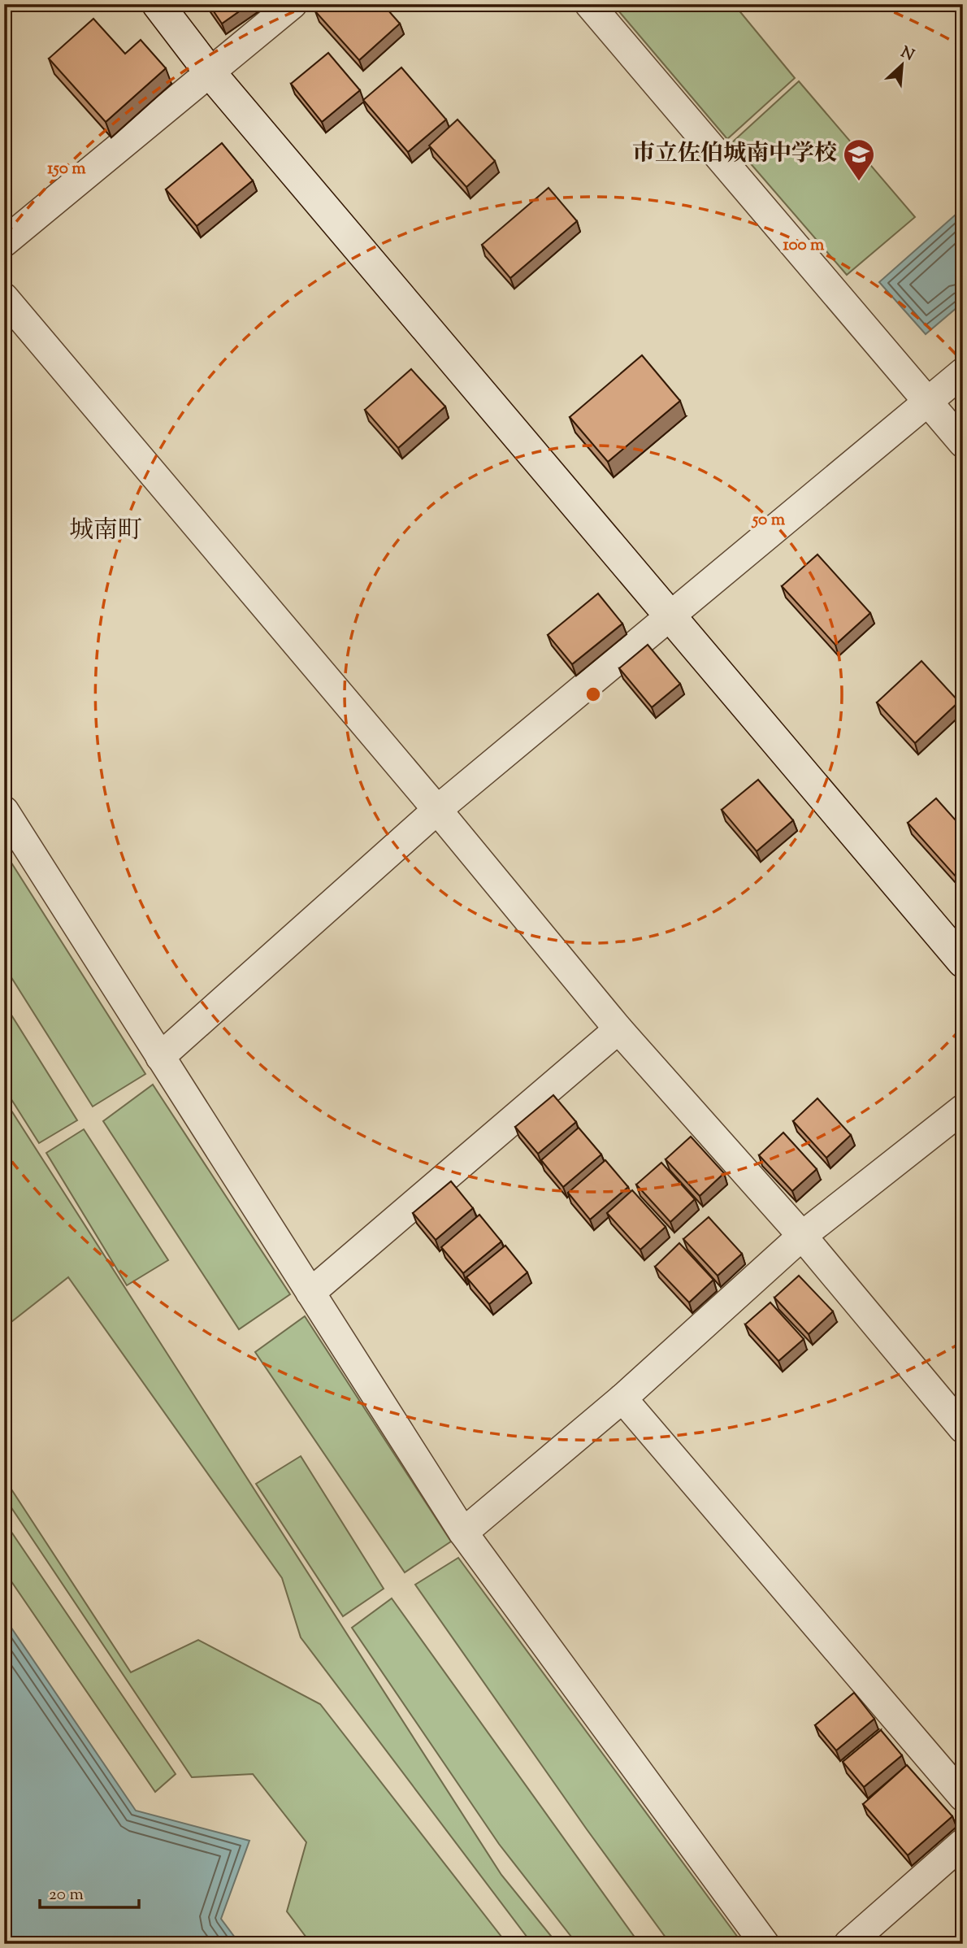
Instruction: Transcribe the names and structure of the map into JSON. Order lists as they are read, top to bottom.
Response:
{
  "districts": ["城南町"],
  "places": {
    "school or university": ["市立佐伯城南中学校"]
  },
  "scale_bar": "20 m",
  "north": "top right",
  "rings": ["150 m", "100 m", "50 m"]
}
